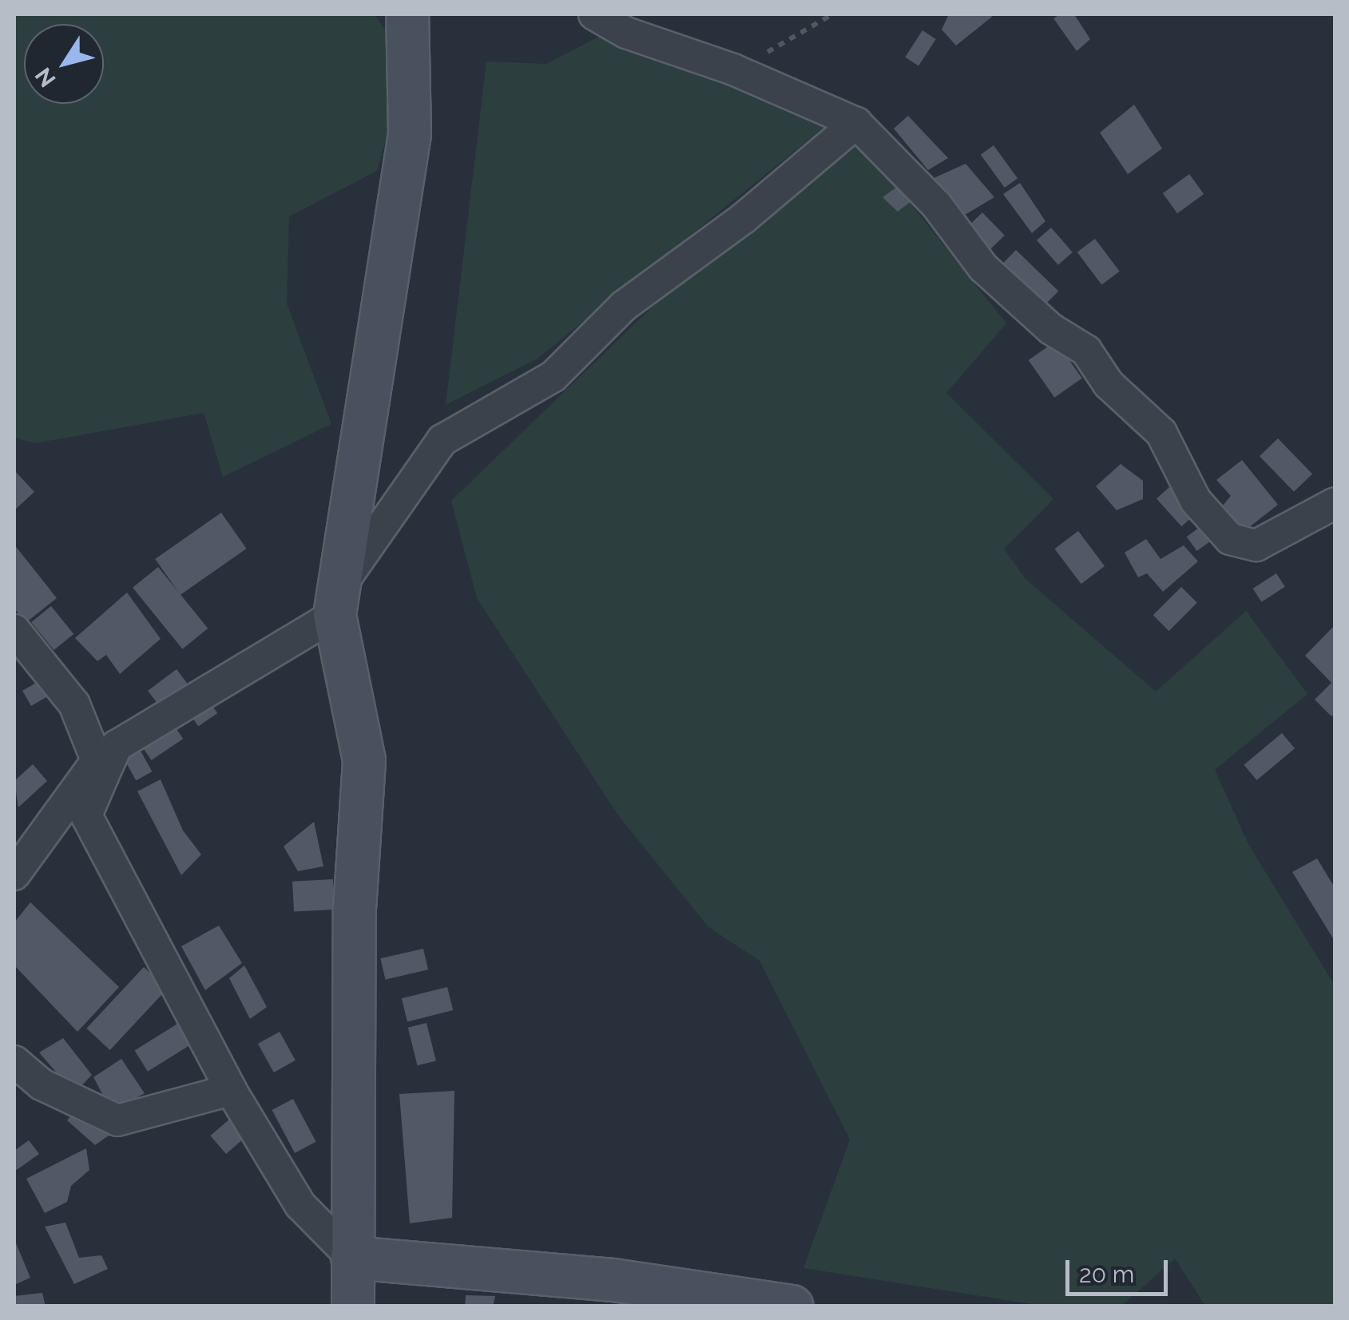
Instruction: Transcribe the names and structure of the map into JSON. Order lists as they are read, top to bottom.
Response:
{
  "scale_bar": "20 m",
  "north": "bottom left"
}
